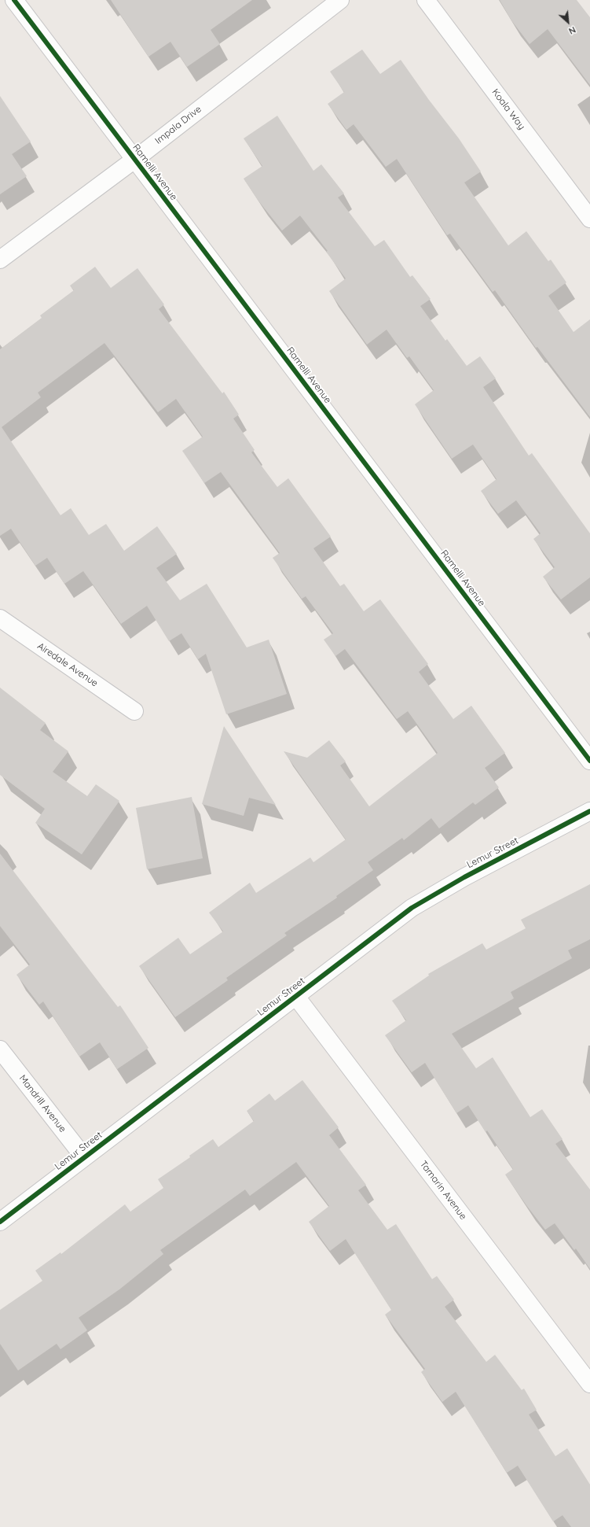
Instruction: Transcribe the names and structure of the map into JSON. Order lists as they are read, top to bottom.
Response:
{
  "streets": {
    "street": [
      "Koala Way",
      "Impala Drive",
      "Ramelli Avenue",
      "Airedale Avenue",
      "Lemur Street",
      "Mandrill Avenue",
      "Tamarin Avenue"
    ]
  },
  "crossings": [
    ["Impala Drive", "Ramelli Avenue"],
    ["Lemur Street", "Mandrill Avenue"],
    ["Lemur Street", "Tamarin Avenue"]
  ],
  "north": "bottom right"
}
